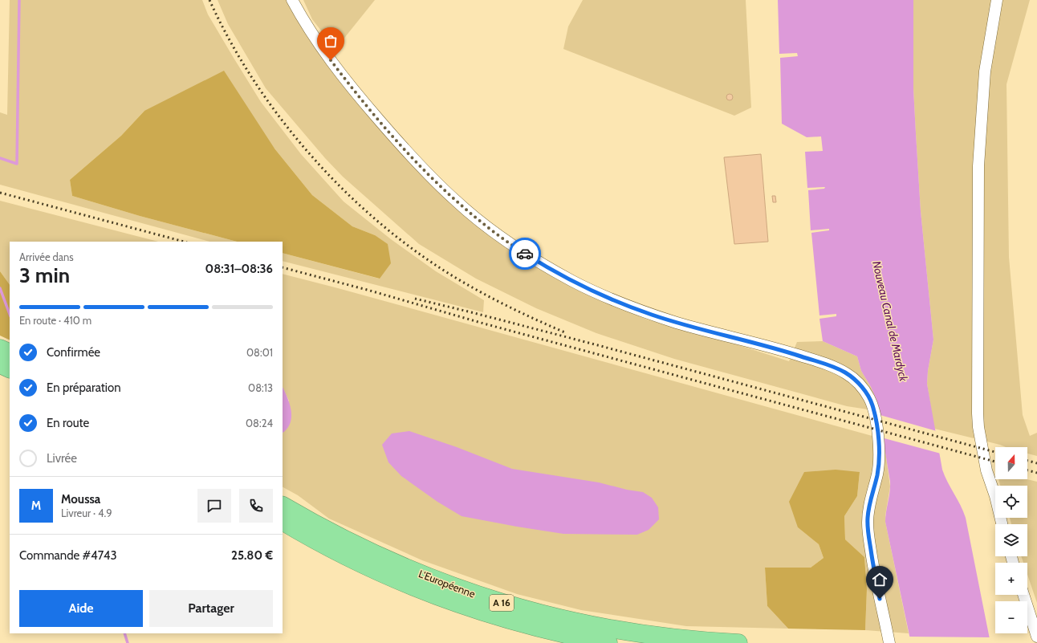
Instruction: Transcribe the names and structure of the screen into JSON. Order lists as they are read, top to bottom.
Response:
{
  "streets": {
    "highway": ["L'Européenne", "A 16"]
  },
  "water": ["Nouveau Canal de Mardyck"],
  "north": "top",
  "page": {
    "heading": ["3 min", "Arrivée dans", "08:31–08:36"],
    "panel": [
      "Moussa",
      "Livreur · 4.9",
      "Commande #4743",
      "25.80 €"
    ],
    "bar": "En route · 410 m",
    "list": [
      ["Confirmée", "08:01"],
      ["En préparation", "08:13"],
      ["En route", "08:24"],
      "Livrée"
    ],
    "map_buttons": ["+", "−"],
    "round": "M",
    "buttons": ["Aide", "Partager"]
  }
}
